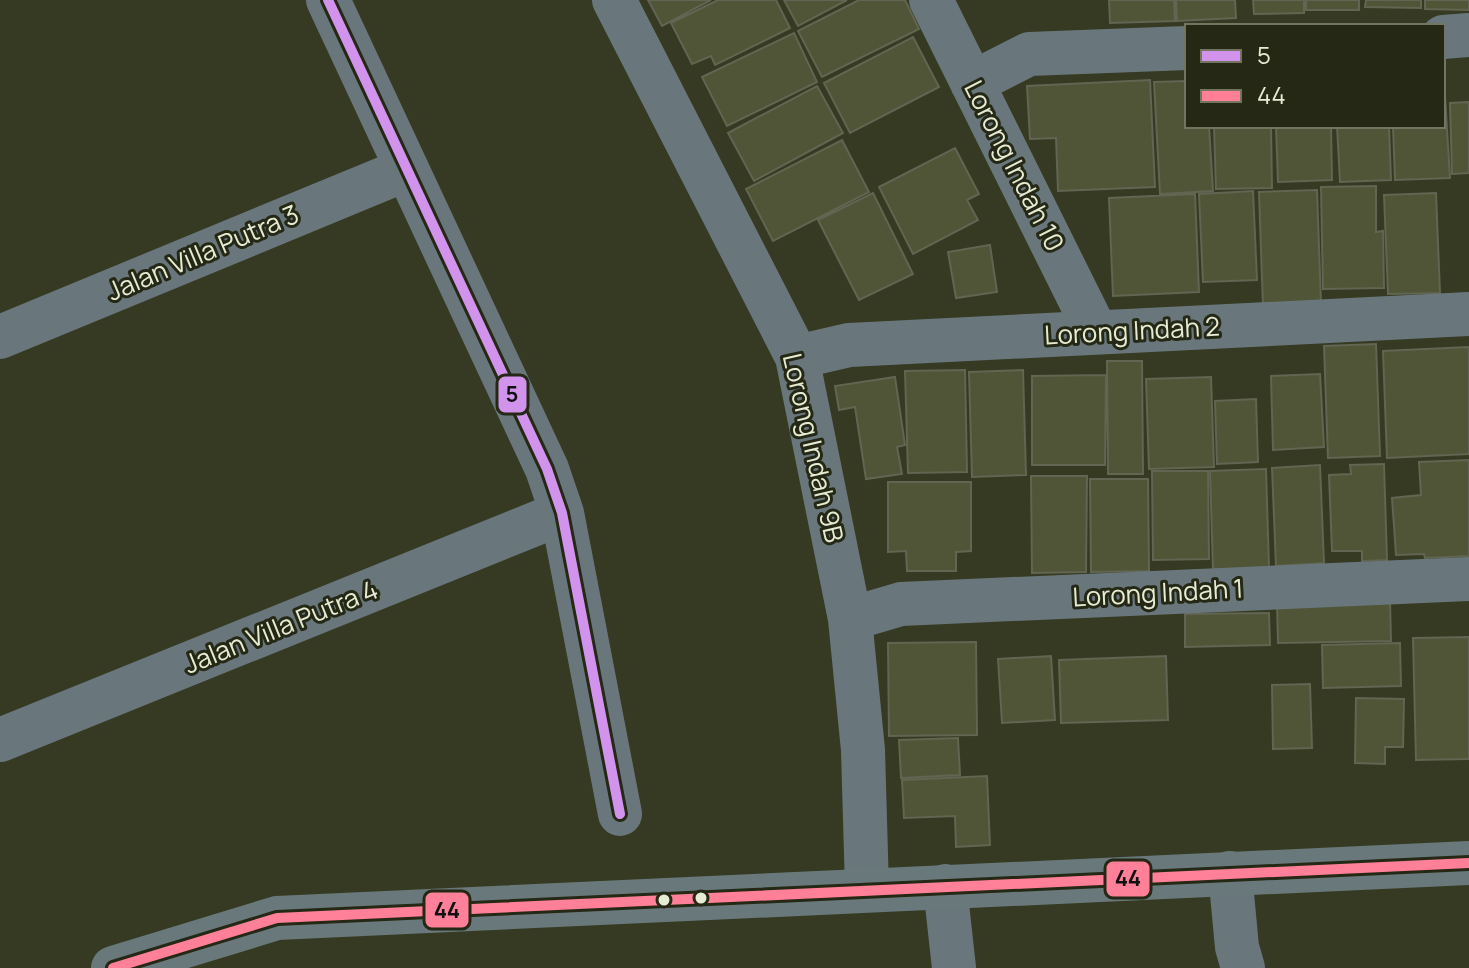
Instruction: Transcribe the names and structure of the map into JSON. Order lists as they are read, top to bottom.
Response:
{
  "streets": {
    "street": [
      "Lorong Indah 10",
      "Jalan Villa Putra 3",
      "Lorong Indah 2",
      "Lorong Indah 9B",
      "Lorong Indah 1",
      "Jalan Villa Putra 4"
    ]
  },
  "crossings": [
    ["Lorong Indah 10", "Lorong Indah 2"],
    ["Lorong Indah 2", "Lorong Indah 9B"],
    ["Lorong Indah 9B", "Lorong Indah 1"]
  ],
  "lines": ["transit line 5", "transit line 44"],
  "legend": ["5", "44"]
}
